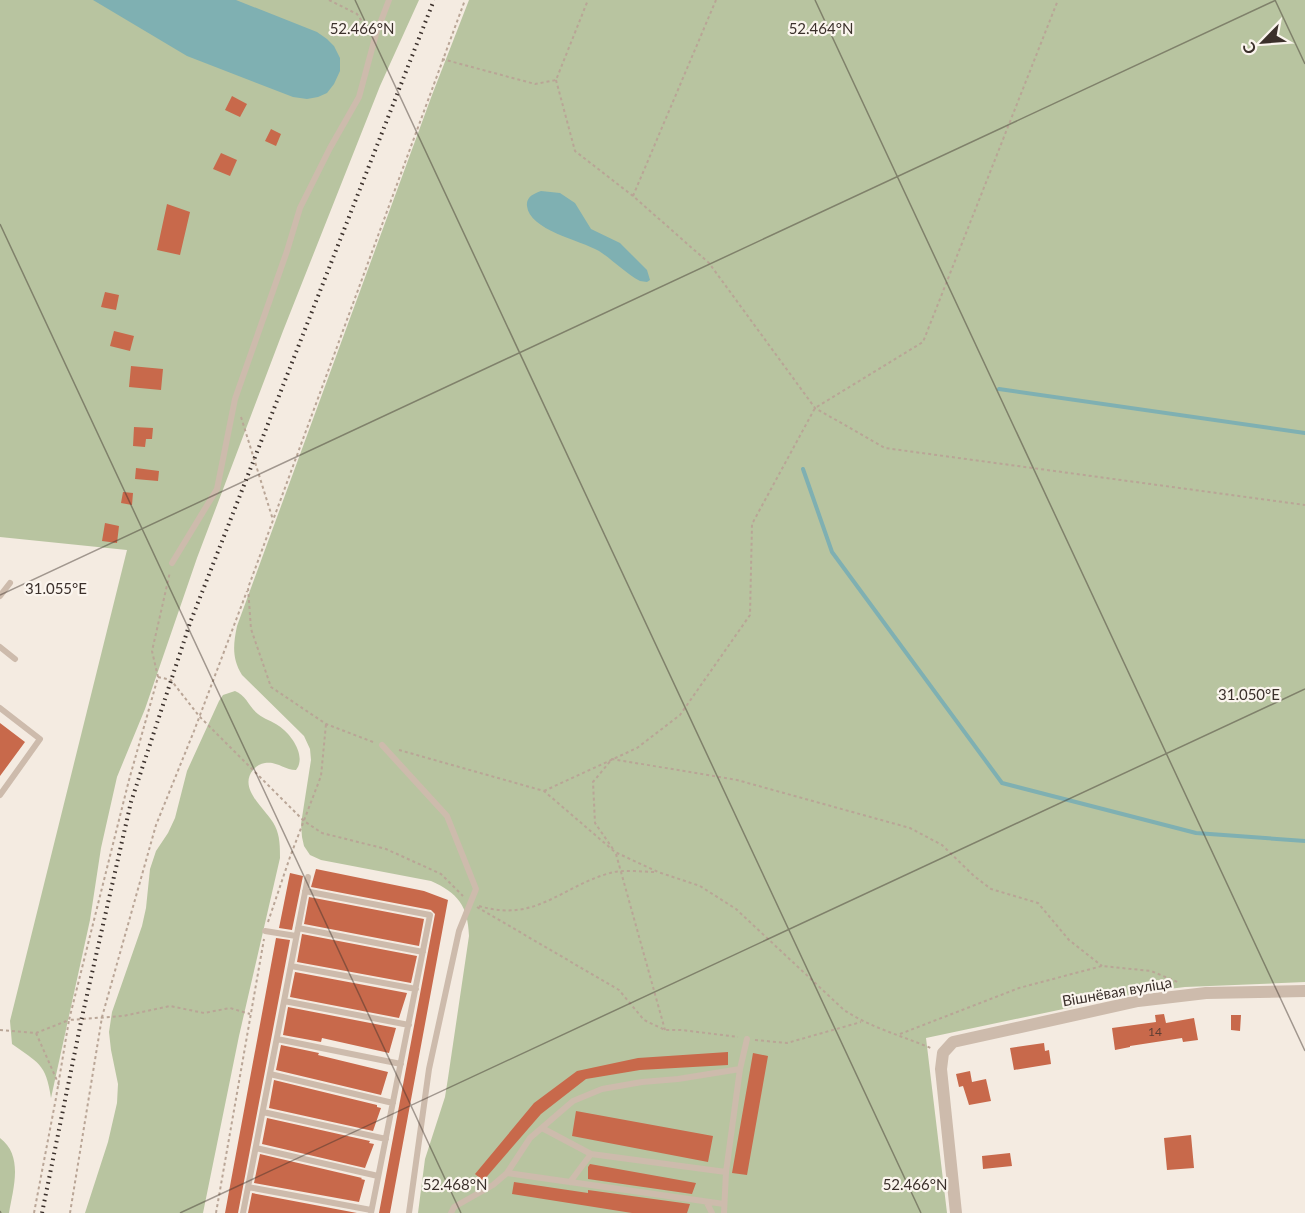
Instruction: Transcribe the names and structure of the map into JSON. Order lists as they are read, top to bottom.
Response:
{
  "streets": {
    "street": ["Вішнёвая вуліца"]
  },
  "house_numbers": ["14"],
  "north": "bottom left",
  "coordinates": [
    "52.466°N",
    "52.464°N",
    "31.055°E",
    "31.050°E",
    "52.468°N"
  ]
}
